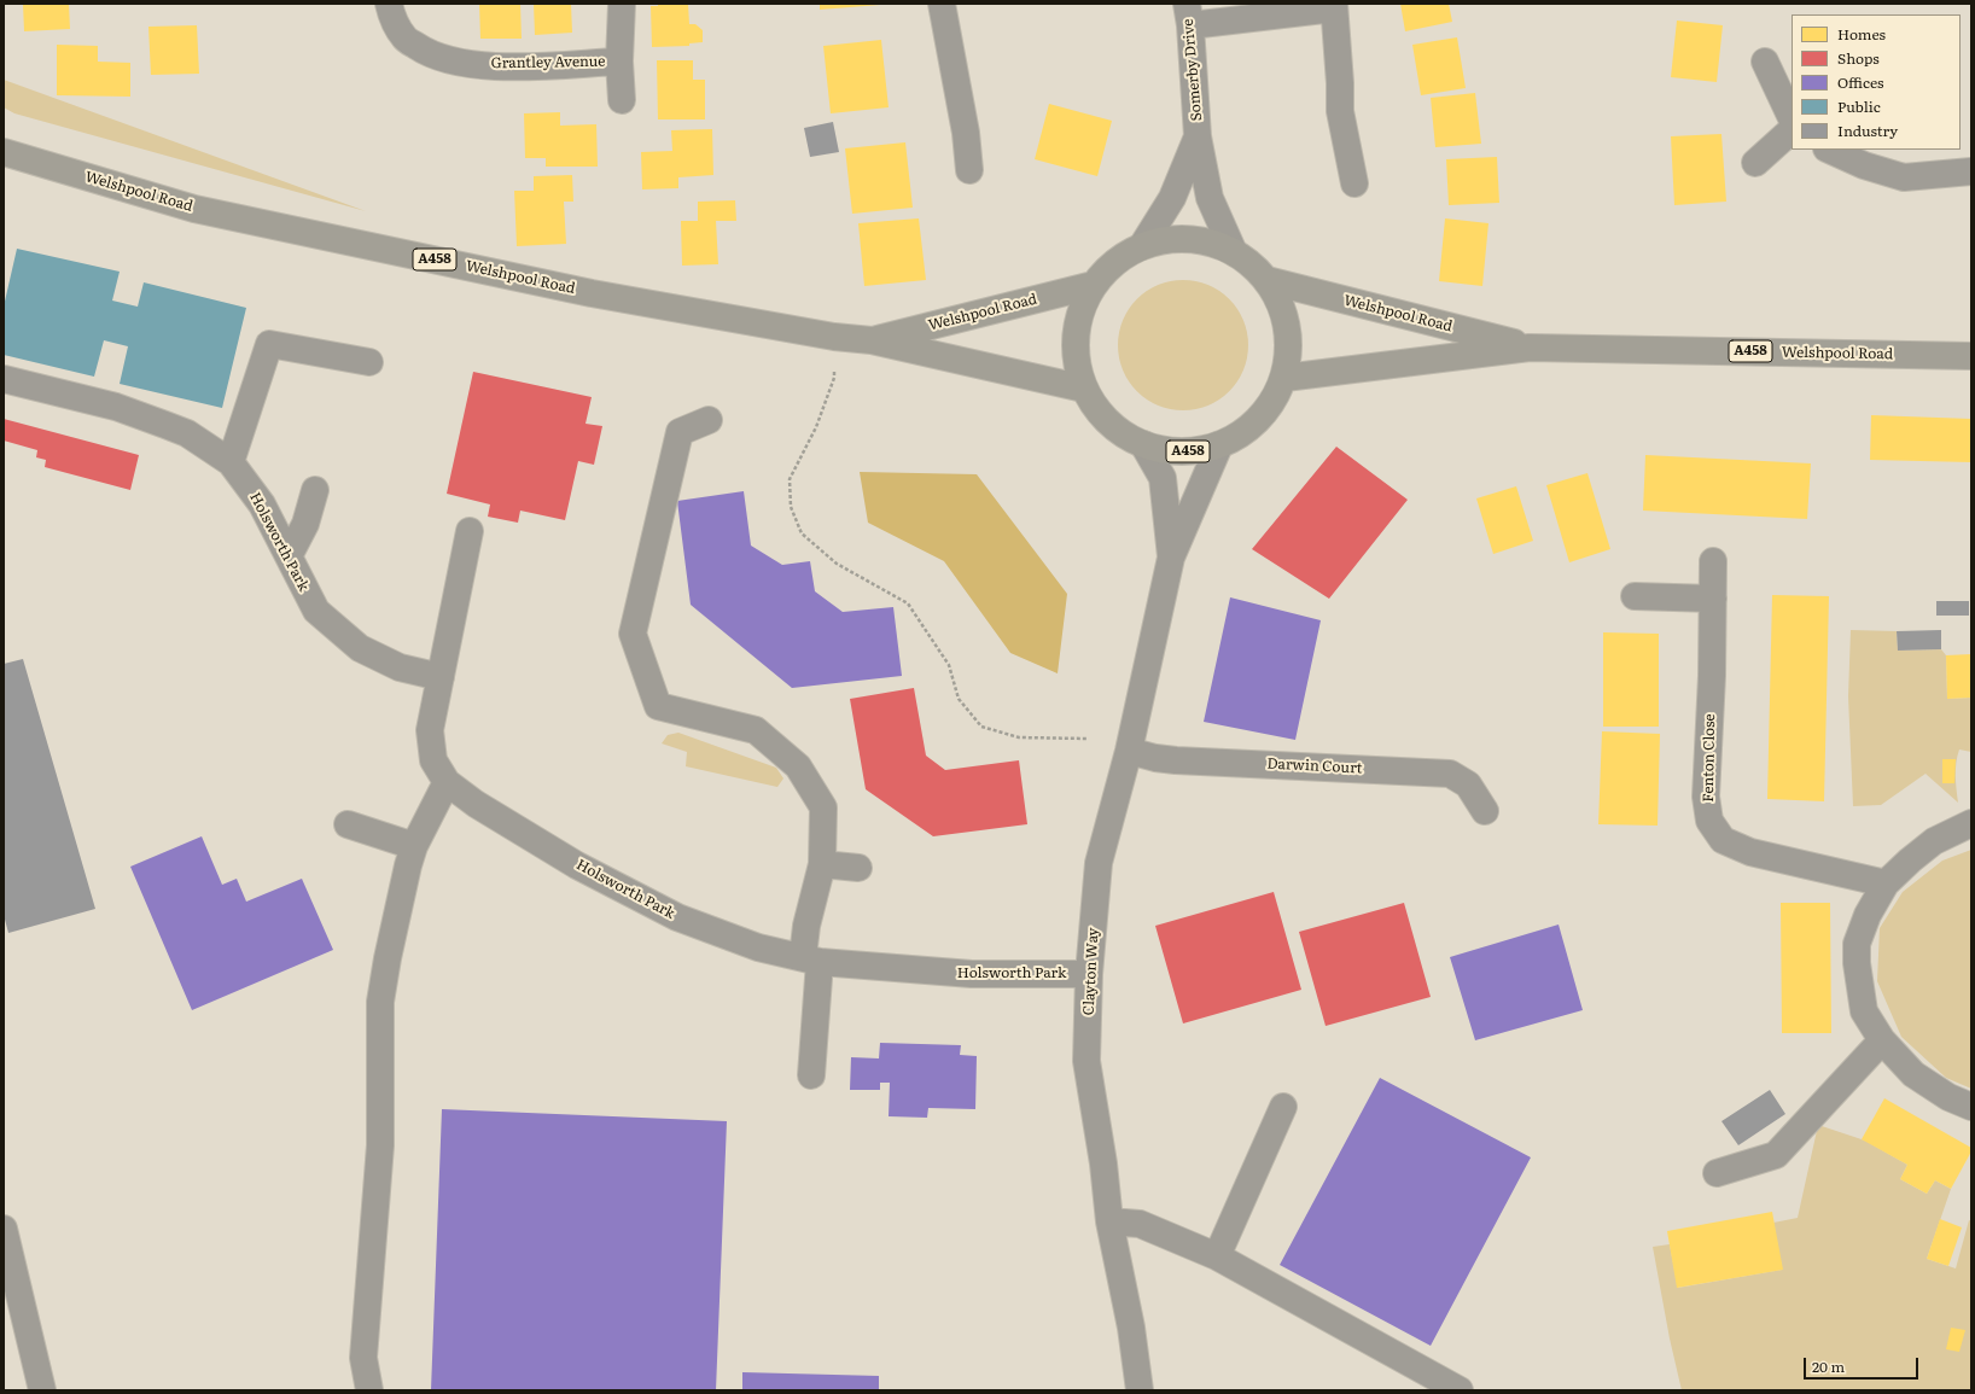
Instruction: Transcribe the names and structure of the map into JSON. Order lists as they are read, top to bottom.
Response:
{
  "streets": {
    "main road": ["Welshpool Road", "A458"],
    "street": [
      "Grantley Avenue",
      "Somerby Drive",
      "Holsworth Park",
      "Fenton Close",
      "Darwin Court",
      "Clayton Way"
    ]
  },
  "crossings": [
    ["Somerby Drive", "A458"],
    ["Welshpool Road", "A458"],
    ["A458", "Clayton Way"],
    ["Holsworth Park", "Clayton Way"],
    ["Darwin Court", "Clayton Way"]
  ],
  "legend": [
    "Homes",
    "Shops",
    "Offices",
    "Public",
    "Industry"
  ],
  "scale_bar": "20 m"
}
